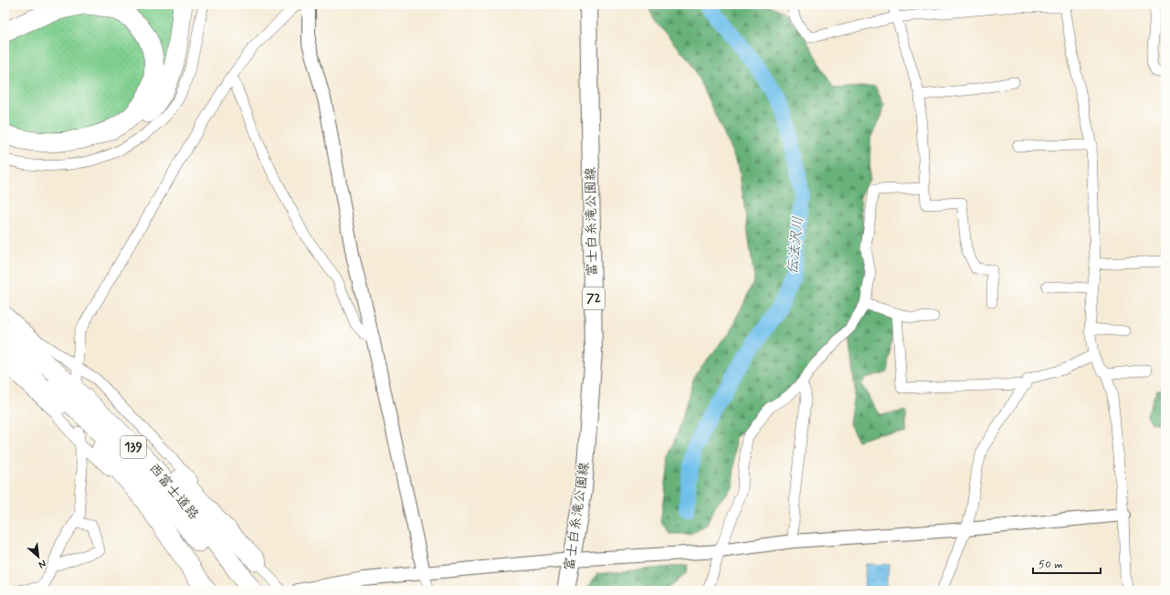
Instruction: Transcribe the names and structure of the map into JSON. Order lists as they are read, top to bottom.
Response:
{
  "streets": {
    "highway": ["139", "西富士道路"],
    "main road": ["富士白糸滝公園線", "72"]
  },
  "water": ["伝法沢川"],
  "scale_bar": "50 m",
  "north": "bottom right"
}
